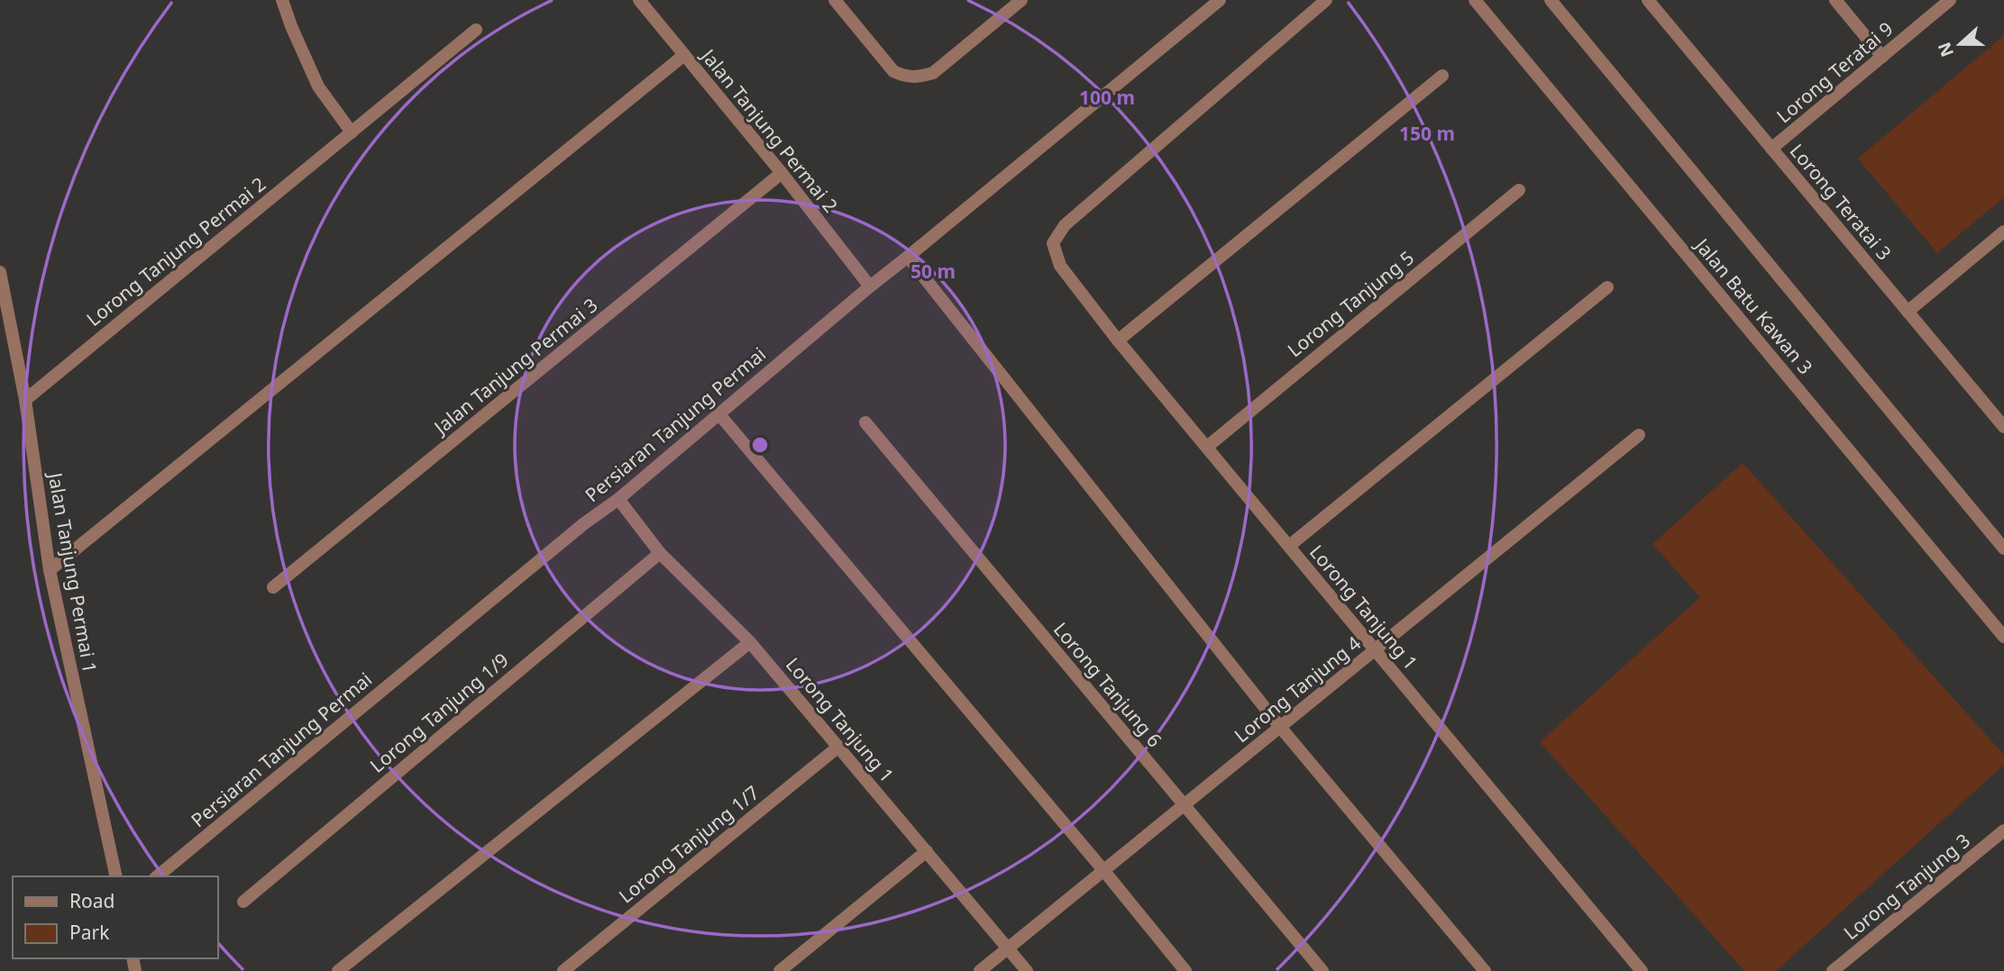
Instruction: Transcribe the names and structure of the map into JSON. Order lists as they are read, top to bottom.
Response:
{
  "streets": {
    "street": [
      "Lorong Teratai 9",
      "Jalan Tanjung Permai 2",
      "Lorong Teratai 3",
      "Lorong Tanjung Permai 2",
      "Lorong Tanjung 5",
      "Jalan Batu Kawan 3",
      "Jalan Tanjung Permai 3",
      "Persiaran Tanjung Permai",
      "Jalan Tanjung Permai 1",
      "Lorong Tanjung 1",
      "Lorong Tanjung 6",
      "Lorong Tanjung 4",
      "Lorong Tanjung 1/9",
      "Lorong Tanjung 1/7",
      "Lorong Tanjung 3"
    ]
  },
  "crossings": [
    ["Lorong Teratai 9", "Lorong Teratai 3"],
    ["Jalan Tanjung Permai 2", "Jalan Tanjung Permai 3"],
    ["Jalan Tanjung Permai 2", "Persiaran Tanjung Permai"],
    ["Lorong Tanjung Permai 2", "Jalan Tanjung Permai 1"],
    ["Lorong Tanjung 5", "Lorong Tanjung 1"],
    ["Persiaran Tanjung Permai", "Lorong Tanjung 1"],
    ["Lorong Tanjung 1", "Lorong Tanjung 4"],
    ["Lorong Tanjung 1", "Lorong Tanjung 1/9"],
    ["Lorong Tanjung 1", "Lorong Tanjung 1/7"],
    ["Lorong Tanjung 6", "Lorong Tanjung 4"]
  ],
  "legend": ["Road", "Park"],
  "north": "left",
  "rings": ["100 m", "150 m", "50 m"]
}
